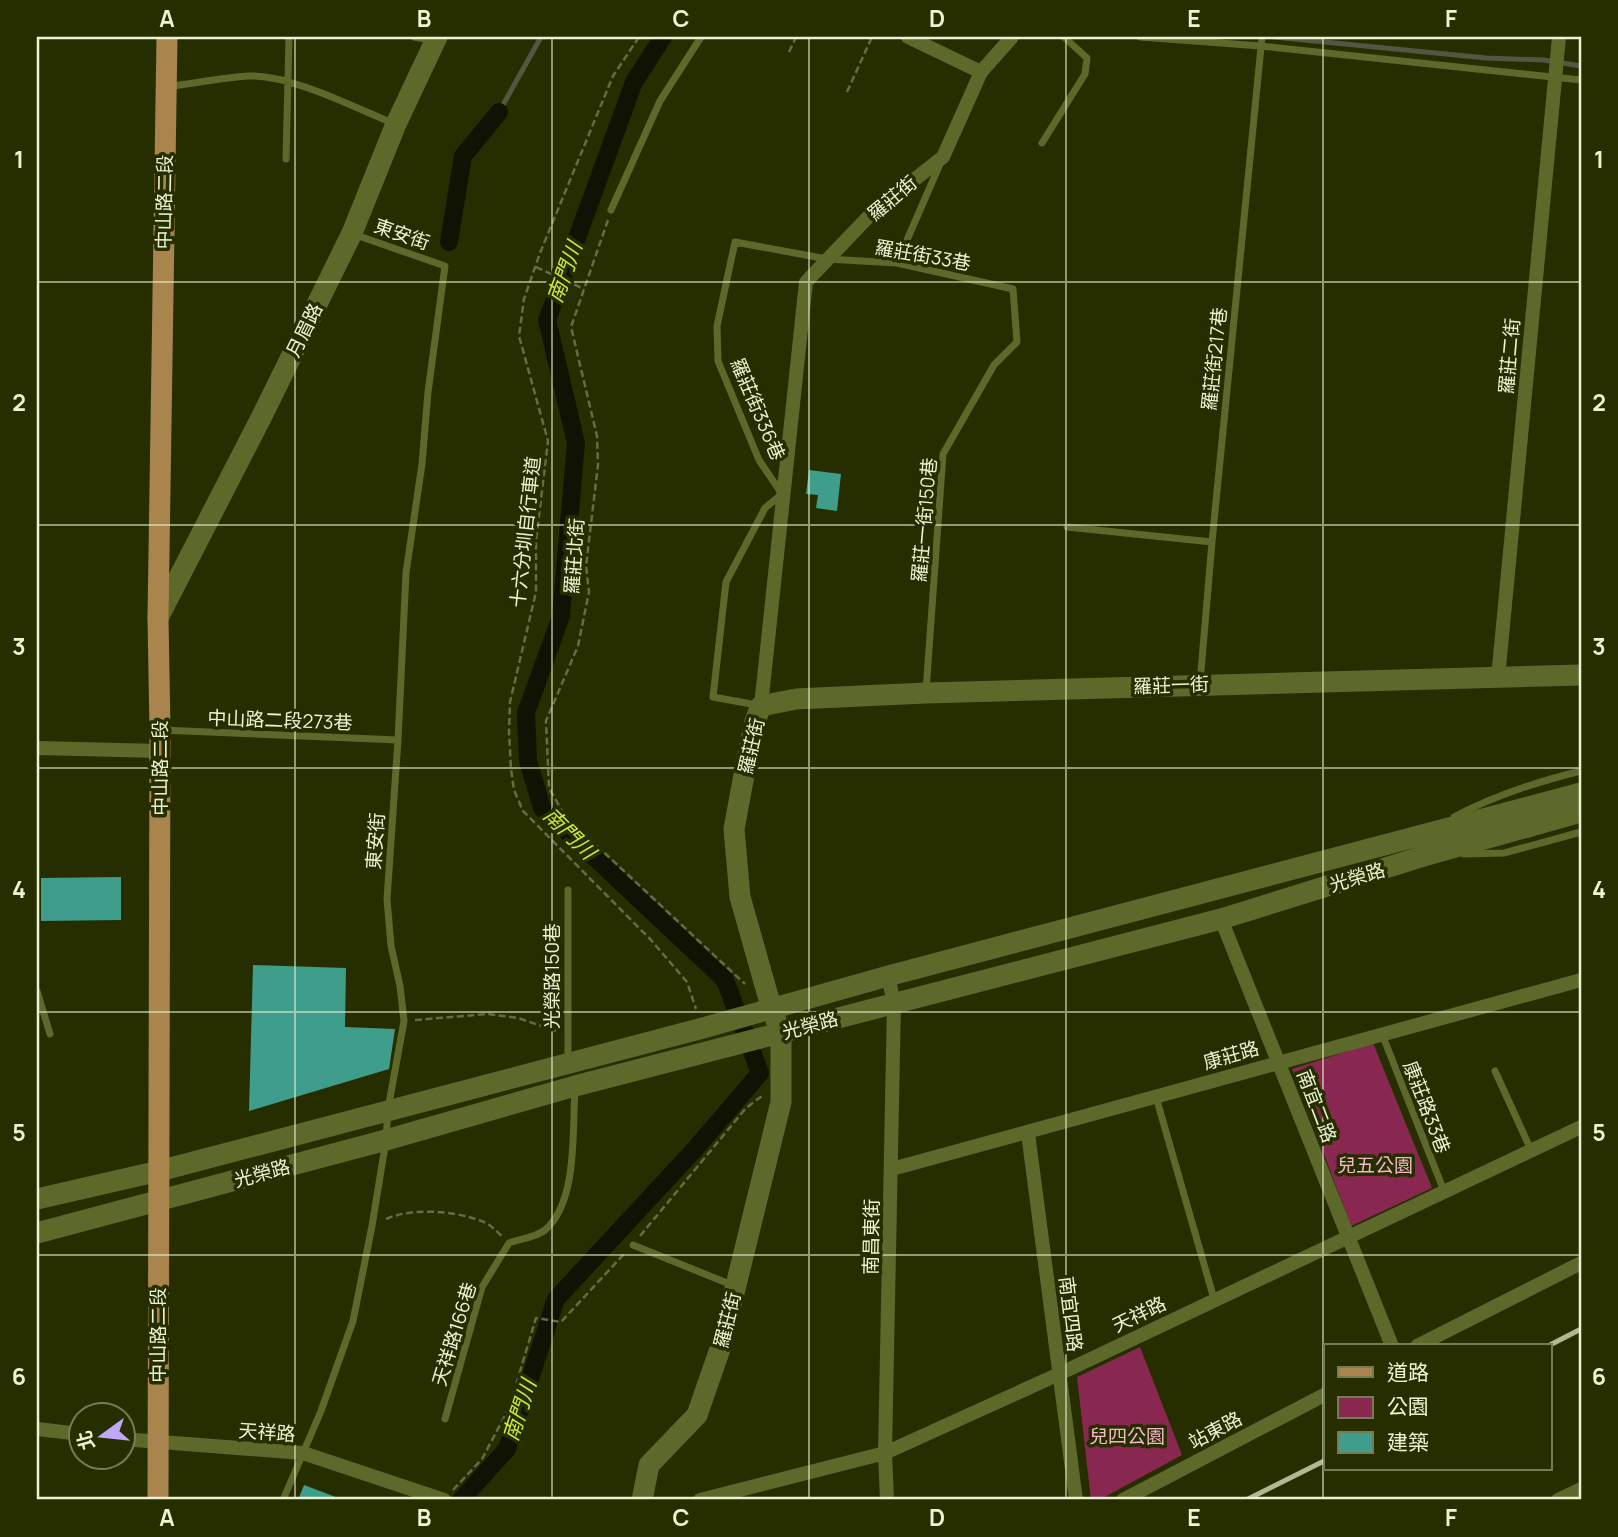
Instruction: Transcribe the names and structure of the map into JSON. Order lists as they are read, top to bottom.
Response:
{
  "streets": {
    "main road": ["中山路二段"],
    "street": [
      "羅莊街",
      "月眉路",
      "羅莊二街",
      "羅莊一街",
      "光榮路",
      "康莊路",
      "南宜二路",
      "南昌東街",
      "南宜四路",
      "天祥路",
      "站東路"
    ],
    "lane": [
      "東安街",
      "羅莊街33巷",
      "羅莊街217巷",
      "羅莊街336巷",
      "羅莊一街150巷",
      "中山路二段273巷",
      "光榮路150巷",
      "康莊路33巷",
      "天祥路166巷"
    ],
    "path": ["十六分圳自行車道", "羅莊北街"]
  },
  "crossings": [
    ["羅莊街", "羅莊街33巷"],
    ["羅莊街", "羅莊街336巷"],
    ["羅莊街", "羅莊北街"],
    ["羅莊街", "羅莊一街"],
    ["羅莊街", "光榮路"],
    ["中山路二段", "月眉路"],
    ["中山路二段", "中山路二段273巷"],
    ["中山路二段", "光榮路"],
    ["中山路二段", "天祥路"],
    ["東安街", "月眉路"],
    ["東安街", "中山路二段273巷"],
    ["東安街", "光榮路"],
    ["東安街", "天祥路"],
    ["羅莊街33巷", "羅莊街336巷"],
    ["羅莊街33巷", "羅莊一街150巷"],
    ["羅莊二街", "羅莊一街"],
    ["羅莊街217巷", "羅莊一街"],
    ["羅莊一街150巷", "羅莊一街"],
    ["十六分圳自行車道", "光榮路"],
    ["羅莊北街", "光榮路"],
    ["光榮路", "光榮路150巷"],
    ["光榮路", "南宜二路"],
    ["光榮路", "南昌東街"],
    ["康莊路", "南宜二路"],
    ["康莊路", "康莊路33巷"],
    ["康莊路", "南昌東街"],
    ["康莊路", "南宜四路"],
    ["南宜二路", "天祥路"],
    ["康莊路33巷", "天祥路"],
    ["南昌東街", "天祥路"],
    ["南宜四路", "天祥路"]
  ],
  "water": ["南門川"],
  "parks": ["兒五公園", "兒四公園"],
  "legend": ["道路", "公園", "建築"],
  "north": "left",
  "grid": {
    "columns": [
      "A",
      "B",
      "C",
      "D",
      "E",
      "F"
    ],
    "rows": [
      "1",
      "2",
      "3",
      "4",
      "5",
      "6"
    ]
  }
}
